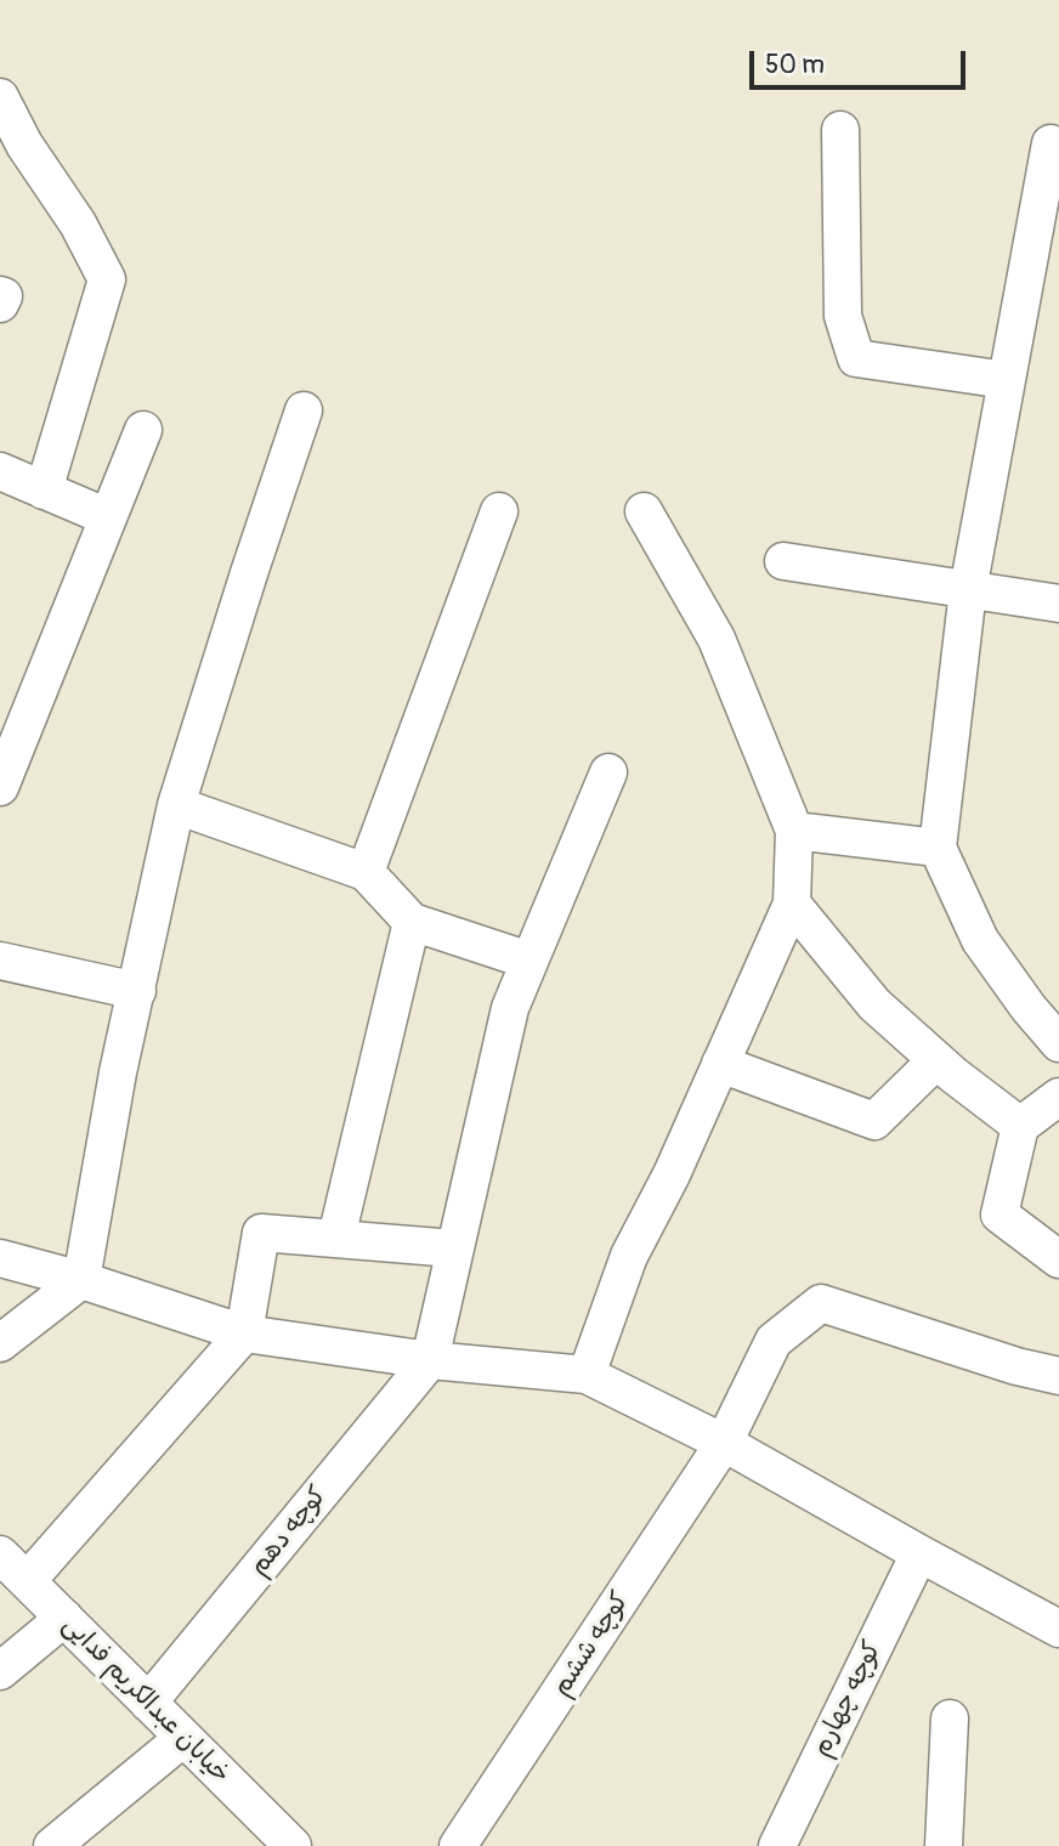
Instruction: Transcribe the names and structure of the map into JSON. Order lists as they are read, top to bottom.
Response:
{
  "streets": {
    "street": [
      "کوچه دهم",
      "کوچه ششم",
      "کوچه چهارم",
      "خیابان عبدالکریم فدایی"
    ]
  },
  "crossings": [
    ["کوچه دهم", "خیابان عبدالکریم فدایی"]
  ],
  "scale_bar": "50 m"
}
